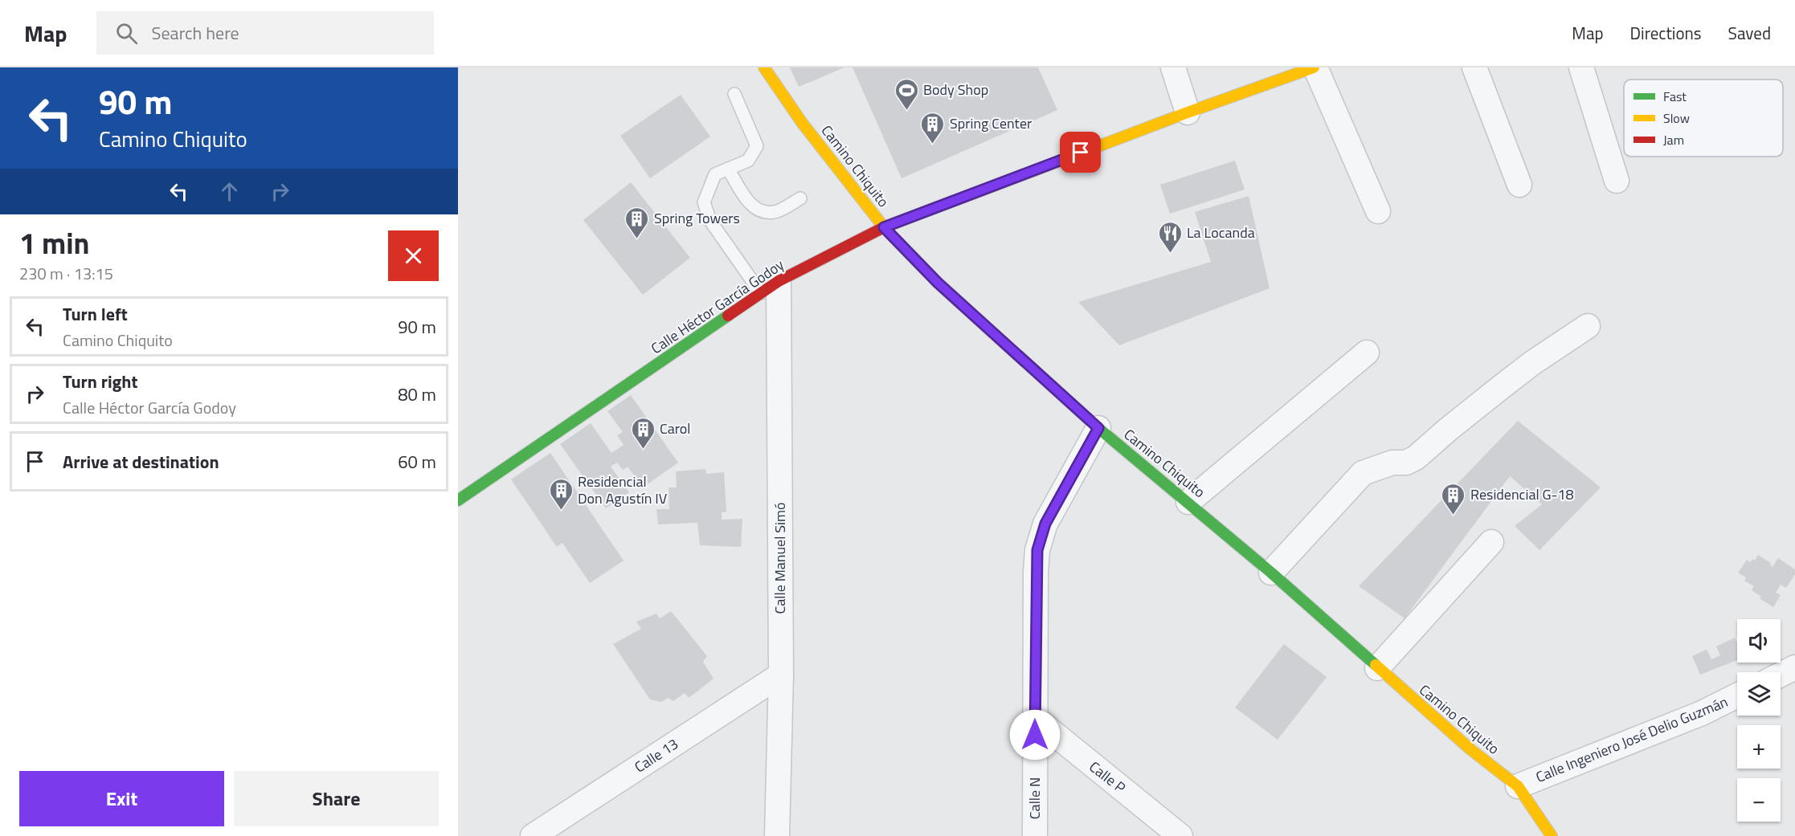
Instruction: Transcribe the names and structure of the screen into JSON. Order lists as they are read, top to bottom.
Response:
{
  "streets": {
    "main road": ["Camino Chiquito", "Calle Héctor García Godoy"],
    "street": [
      "Calle Manuel Simó",
      "Calle Ingeniero José Delio Guzmán",
      "Calle 13",
      "Calle P",
      "Calle N"
    ]
  },
  "crossings": [
    ["Camino Chiquito", "Calle Héctor García Godoy"],
    ["Camino Chiquito", "Calle Ingeniero José Delio Guzmán"],
    ["Camino Chiquito", "Calle N"],
    ["Calle Héctor García Godoy", "Calle Manuel Simó"],
    ["Calle Manuel Simó", "Calle 13"],
    ["Calle P", "Calle N"]
  ],
  "places": {
    "sports": ["Body Shop"],
    "building": [
      "Spring Center",
      "Spring Towers",
      "Carol",
      "Residencial Don Agustín IV",
      "Residencial G-18"
    ],
    "restaurant": ["La Locanda"]
  },
  "legend": ["Fast", "Slow", "Jam"],
  "page": {
    "header": "Map",
    "search": "Search here",
    "nav": ["Map", "Directions", "Saved"],
    "turn": ["90 m", "Camino Chiquito"],
    "heading": ["1 min", "230 m · 13:15"],
    "list": [
      {
        "name": "Turn left",
        "note": "Camino Chiquito",
        "value": "90 m"
      },
      {
        "name": "Turn right",
        "note": "Calle Héctor García Godoy",
        "value": "80 m"
      },
      {
        "name": "Arrive at destination",
        "value": "60 m"
      }
    ],
    "map_buttons": ["+", "−"],
    "buttons": ["Exit", "Share"]
  }
}
